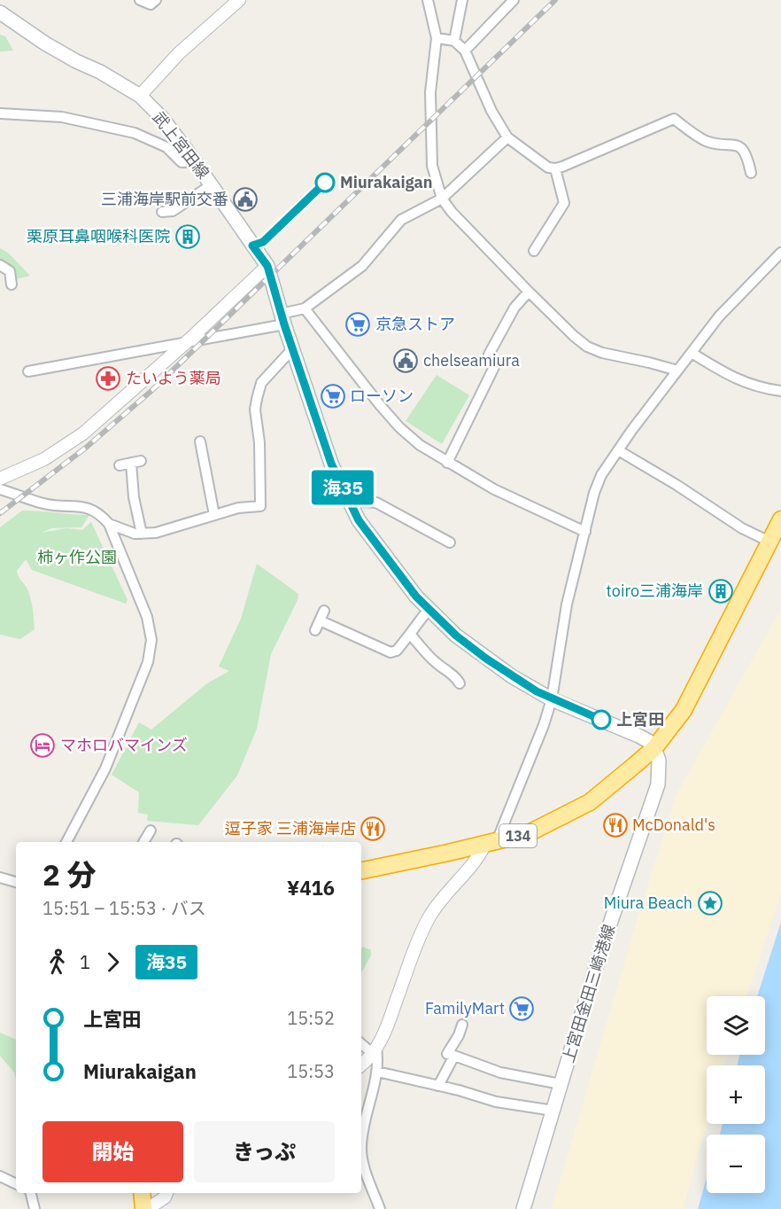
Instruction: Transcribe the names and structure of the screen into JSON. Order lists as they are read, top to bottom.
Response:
{
  "streets": {
    "highway": ["134"],
    "main road": ["武上宮田線", "上宮田金田三崎港線"]
  },
  "crossings": [
    ["武上宮田線", "134"],
    ["武上宮田線", "上宮田金田三崎港線"],
    ["134", "上宮田金田三崎港線"]
  ],
  "parks": ["柿ヶ作公園"],
  "places": {
    "other": ["Miurakaigan", "上宮田"],
    "public building": ["三浦海岸駅前交番", "chelseamiura"],
    "building": ["栗原耳鼻咽喉科医院", "toiro三浦海岸"],
    "supermarket": ["京急ストア", "ローソン", "FamilyMart"],
    "pharmacy": ["たいよう薬局"],
    "hotel": ["マホロバマインズ"],
    "restaurant": ["McDonald's", "逗子家 三浦海岸店"],
    "place": ["Miura Beach"]
  },
  "lines": ["bus line 海35"],
  "page": {
    "on_map": "海35",
    "heading": ["2 分", "15:51 – 15:53 · バス", "¥416"],
    "legs": ["1", "海35"],
    "list": [
      {
        "name": "上宮田",
        "value": "15:52"
      },
      {
        "name": "Miurakaigan",
        "value": "15:53"
      }
    ],
    "map_buttons": ["+", "−"],
    "buttons": ["開始", "きっぷ"]
  }
}
